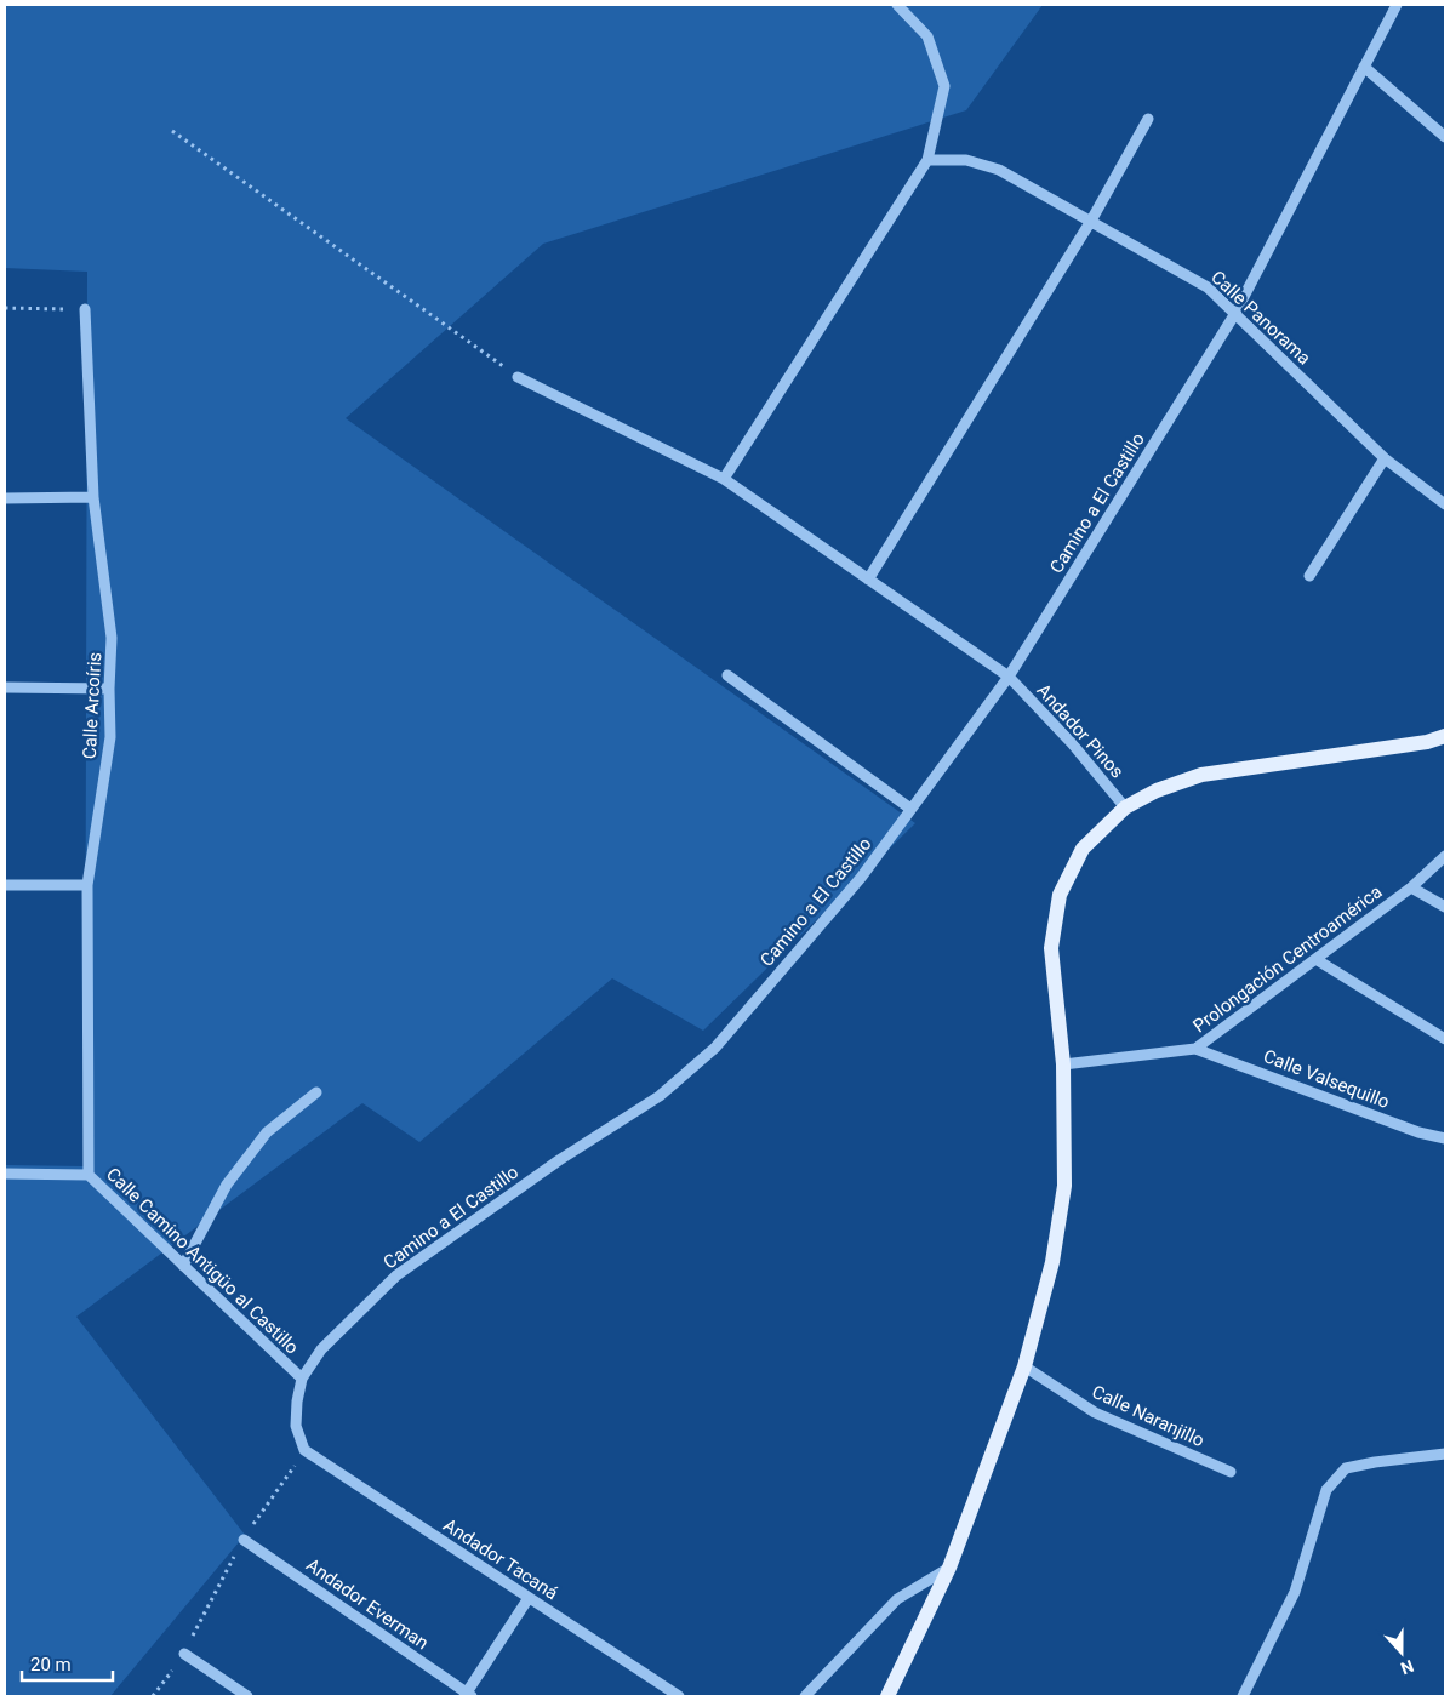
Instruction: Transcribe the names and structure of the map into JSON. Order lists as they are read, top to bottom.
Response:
{
  "streets": {
    "street": [
      "Calle Panorama",
      "Camino a El Castillo",
      "Calle Arcoíris",
      "Andador Pinos",
      "Prolongación Centroamérica",
      "Calle Valsequillo",
      "Calle Camino Antigüo al Castillo",
      "Calle Naranjillo",
      "Andador Tacaná",
      "Andador Everman"
    ]
  },
  "crossings": [
    ["Calle Panorama", "Camino a El Castillo"],
    ["Camino a El Castillo", "Andador Pinos"],
    ["Camino a El Castillo", "Calle Camino Antigüo al Castillo"],
    ["Camino a El Castillo", "Andador Tacaná"],
    ["Calle Arcoíris", "Calle Camino Antigüo al Castillo"],
    ["Prolongación Centroamérica", "Calle Valsequillo"]
  ],
  "scale_bar": "20 m",
  "north": "bottom"
}
